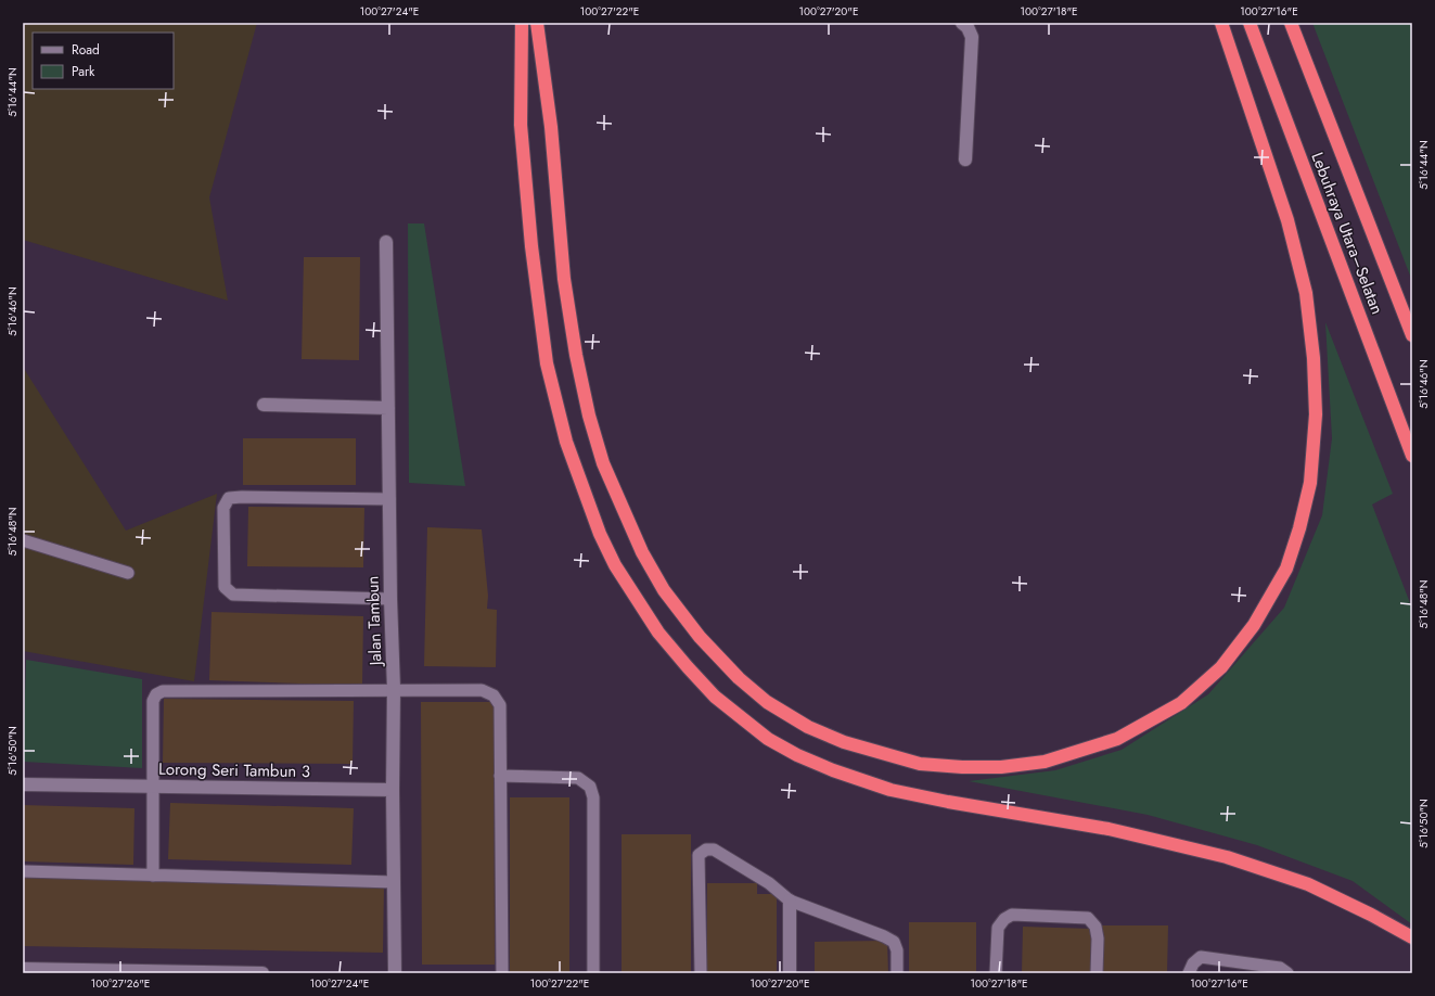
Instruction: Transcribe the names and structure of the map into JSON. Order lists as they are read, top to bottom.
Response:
{
  "streets": {
    "highway": ["Lebuhraya Utara–Selatan"],
    "street": ["Jalan Tambun", "Lorong Seri Tambun 3"]
  },
  "crossings": [
    ["Jalan Tambun", "Lorong Seri Tambun 3"]
  ],
  "legend": ["Road", "Park"],
  "coordinates": [
    "100°27'24\"E",
    "100°27'22\"E",
    "100°27'20\"E",
    "100°27'18\"E",
    "100°27'16\"E",
    "5°16'44\"N",
    "5°16'46\"N",
    "5°16'48\"N",
    "5°16'50\"N",
    "100°27'26\"E"
  ]
}
